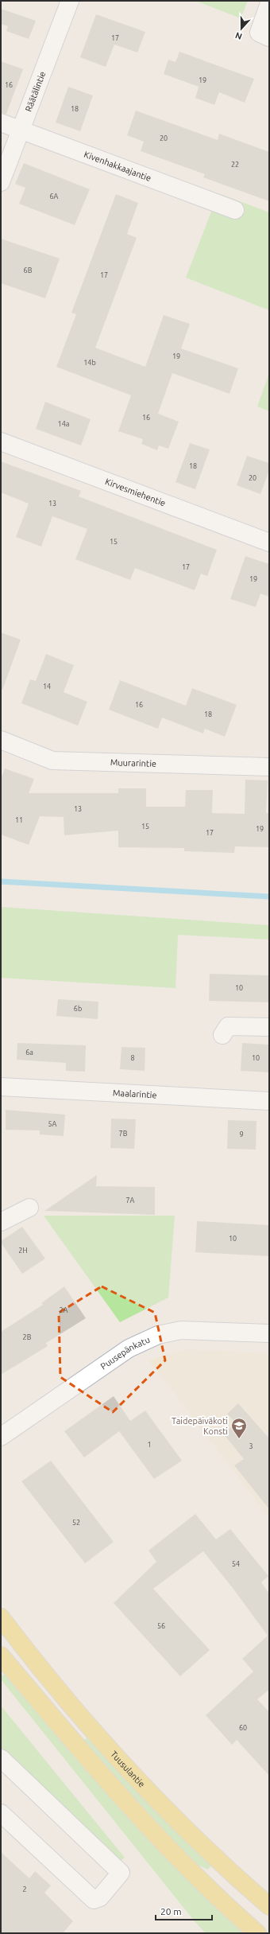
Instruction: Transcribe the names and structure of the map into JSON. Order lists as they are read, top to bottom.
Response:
{
  "streets": {
    "main road": ["Tuusulantie"],
    "street": [
      "Räätälintie",
      "Kivenhakkaajantie",
      "Kirvesmiehentie",
      "Muurarintie",
      "Maalarintie",
      "Puusepänkatu"
    ]
  },
  "crossings": [
    ["Räätälintie", "Kivenhakkaajantie"]
  ],
  "places": {
    "school or university": ["Taidepäiväkoti Konsti"]
  },
  "house_numbers": [
    "17",
    "19",
    "16",
    "18",
    "20",
    "22",
    "6A",
    "6B",
    "17",
    "19",
    "14b",
    "16",
    "14a",
    "18",
    "20",
    "13",
    "15",
    "17",
    "19",
    "14",
    "16",
    "18",
    "13",
    "11",
    "15",
    "19",
    "17",
    "10",
    "6b",
    "6a",
    "8",
    "10",
    "5A",
    "7B",
    "9",
    "7A",
    "10",
    "2H",
    "2A",
    "2B",
    "1",
    "3",
    "52",
    "54",
    "56",
    "60",
    "2"
  ],
  "scale_bar": "20 m",
  "north": "bottom"
}
